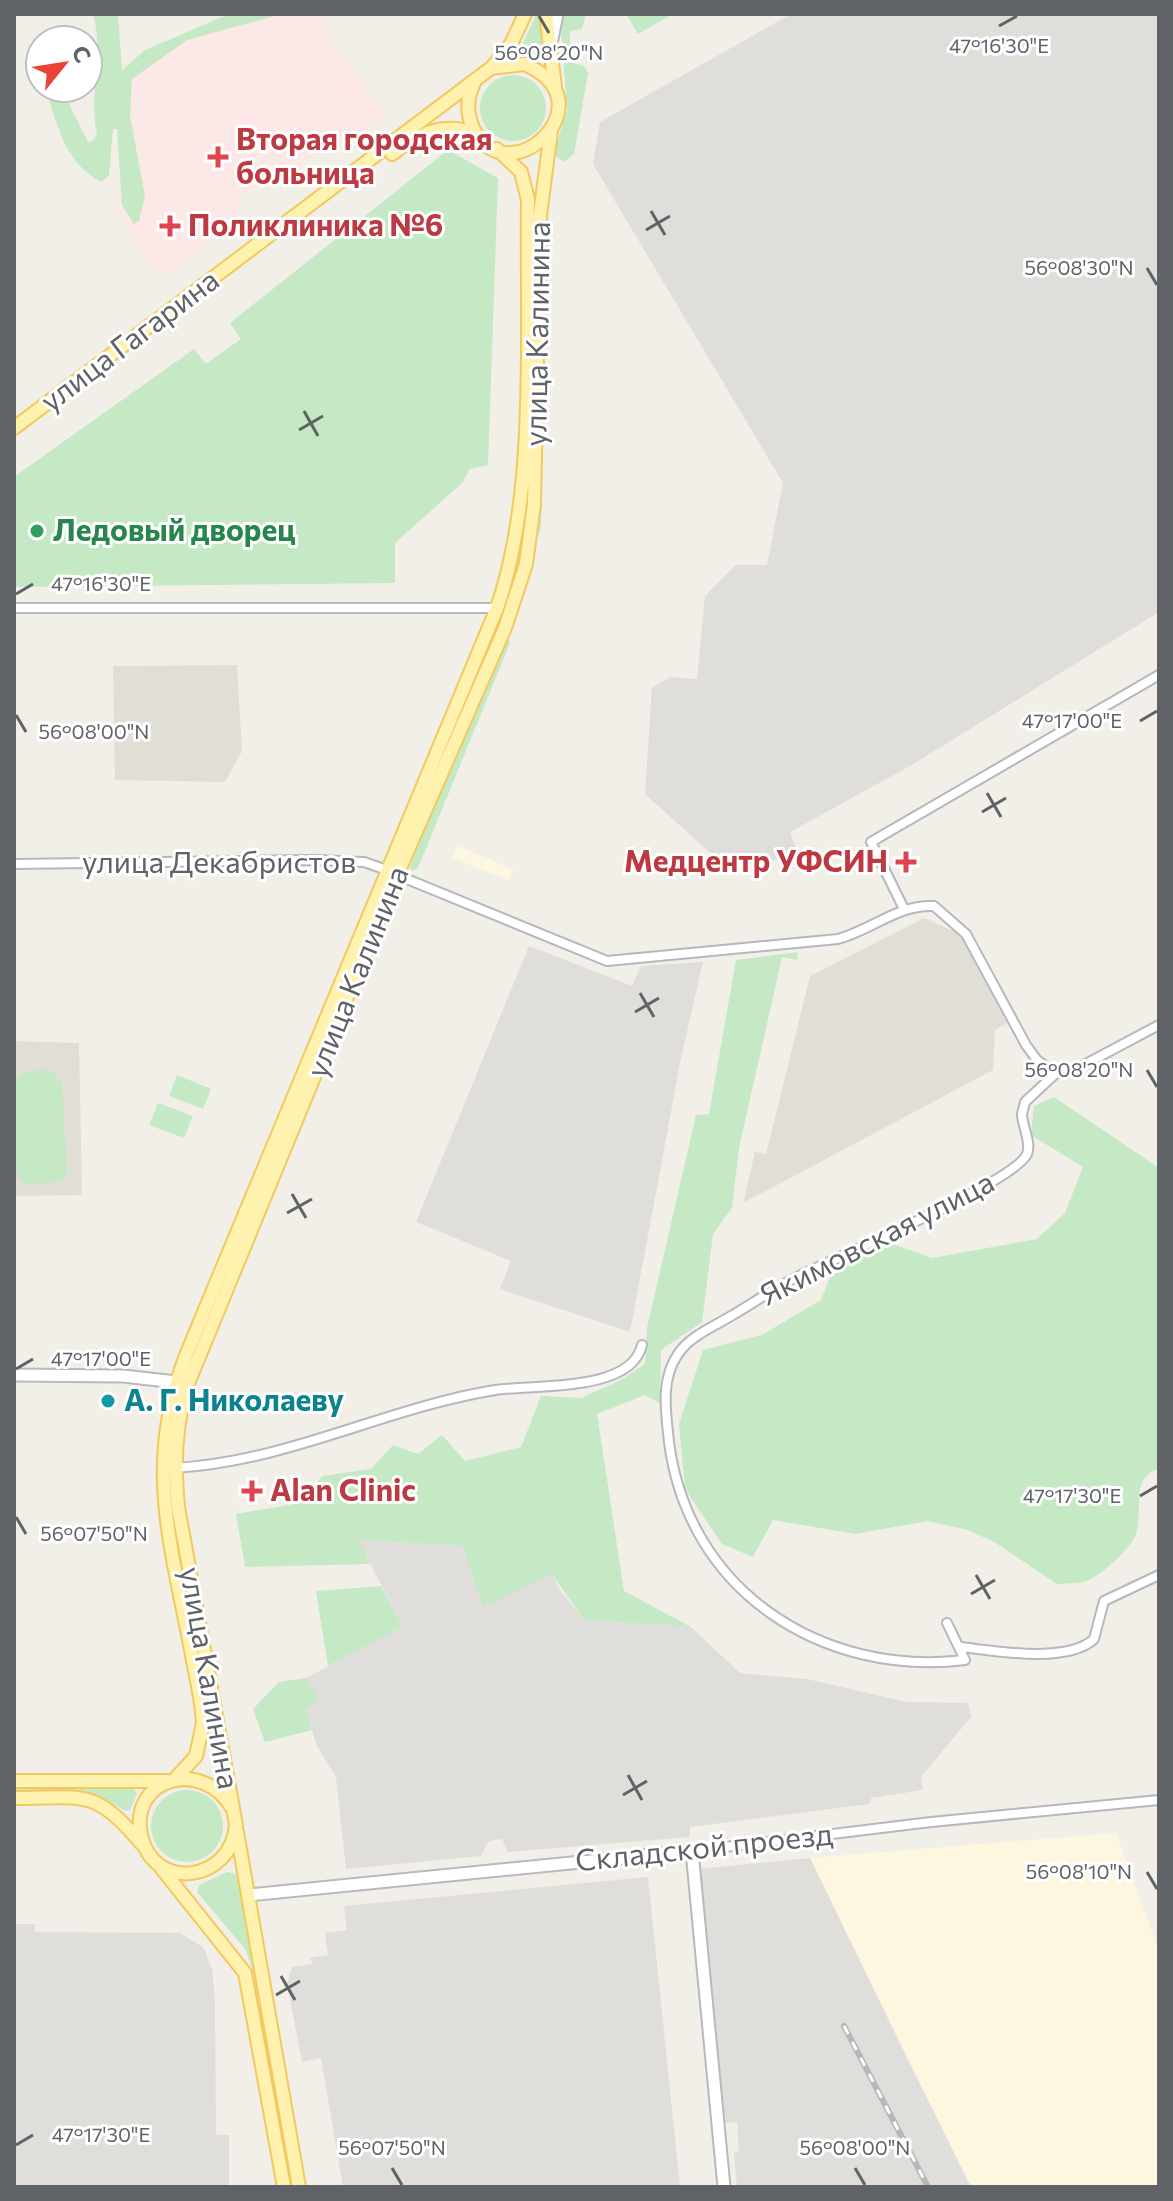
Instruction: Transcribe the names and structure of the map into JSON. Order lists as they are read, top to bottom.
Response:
{
  "streets": {
    "main road": ["улица Калинина", "улица Гагарина"],
    "street": ["улица Декабристов", "Якимовская улица", "Складской проезд"]
  },
  "crossings": [
    ["улица Калинина", "улица Гагарина"],
    ["улица Калинина", "улица Декабристов"]
  ],
  "places": {
    "health": [
      "Вторая городская больница",
      "Поликлиника №6",
      "Медцентр УФСИН",
      "Alan Clinic"
    ],
    "other": ["Ледовый дворец", "А. Г. Николаеву"]
  },
  "north": "top right",
  "coordinates": [
    "47°16'30\"E",
    "56°08'20\"N",
    "56°08'30\"N",
    "47°17'00\"E",
    "56°08'00\"N",
    "47°17'30\"E",
    "56°07'50\"N",
    "56°08'10\"N"
  ]
}
